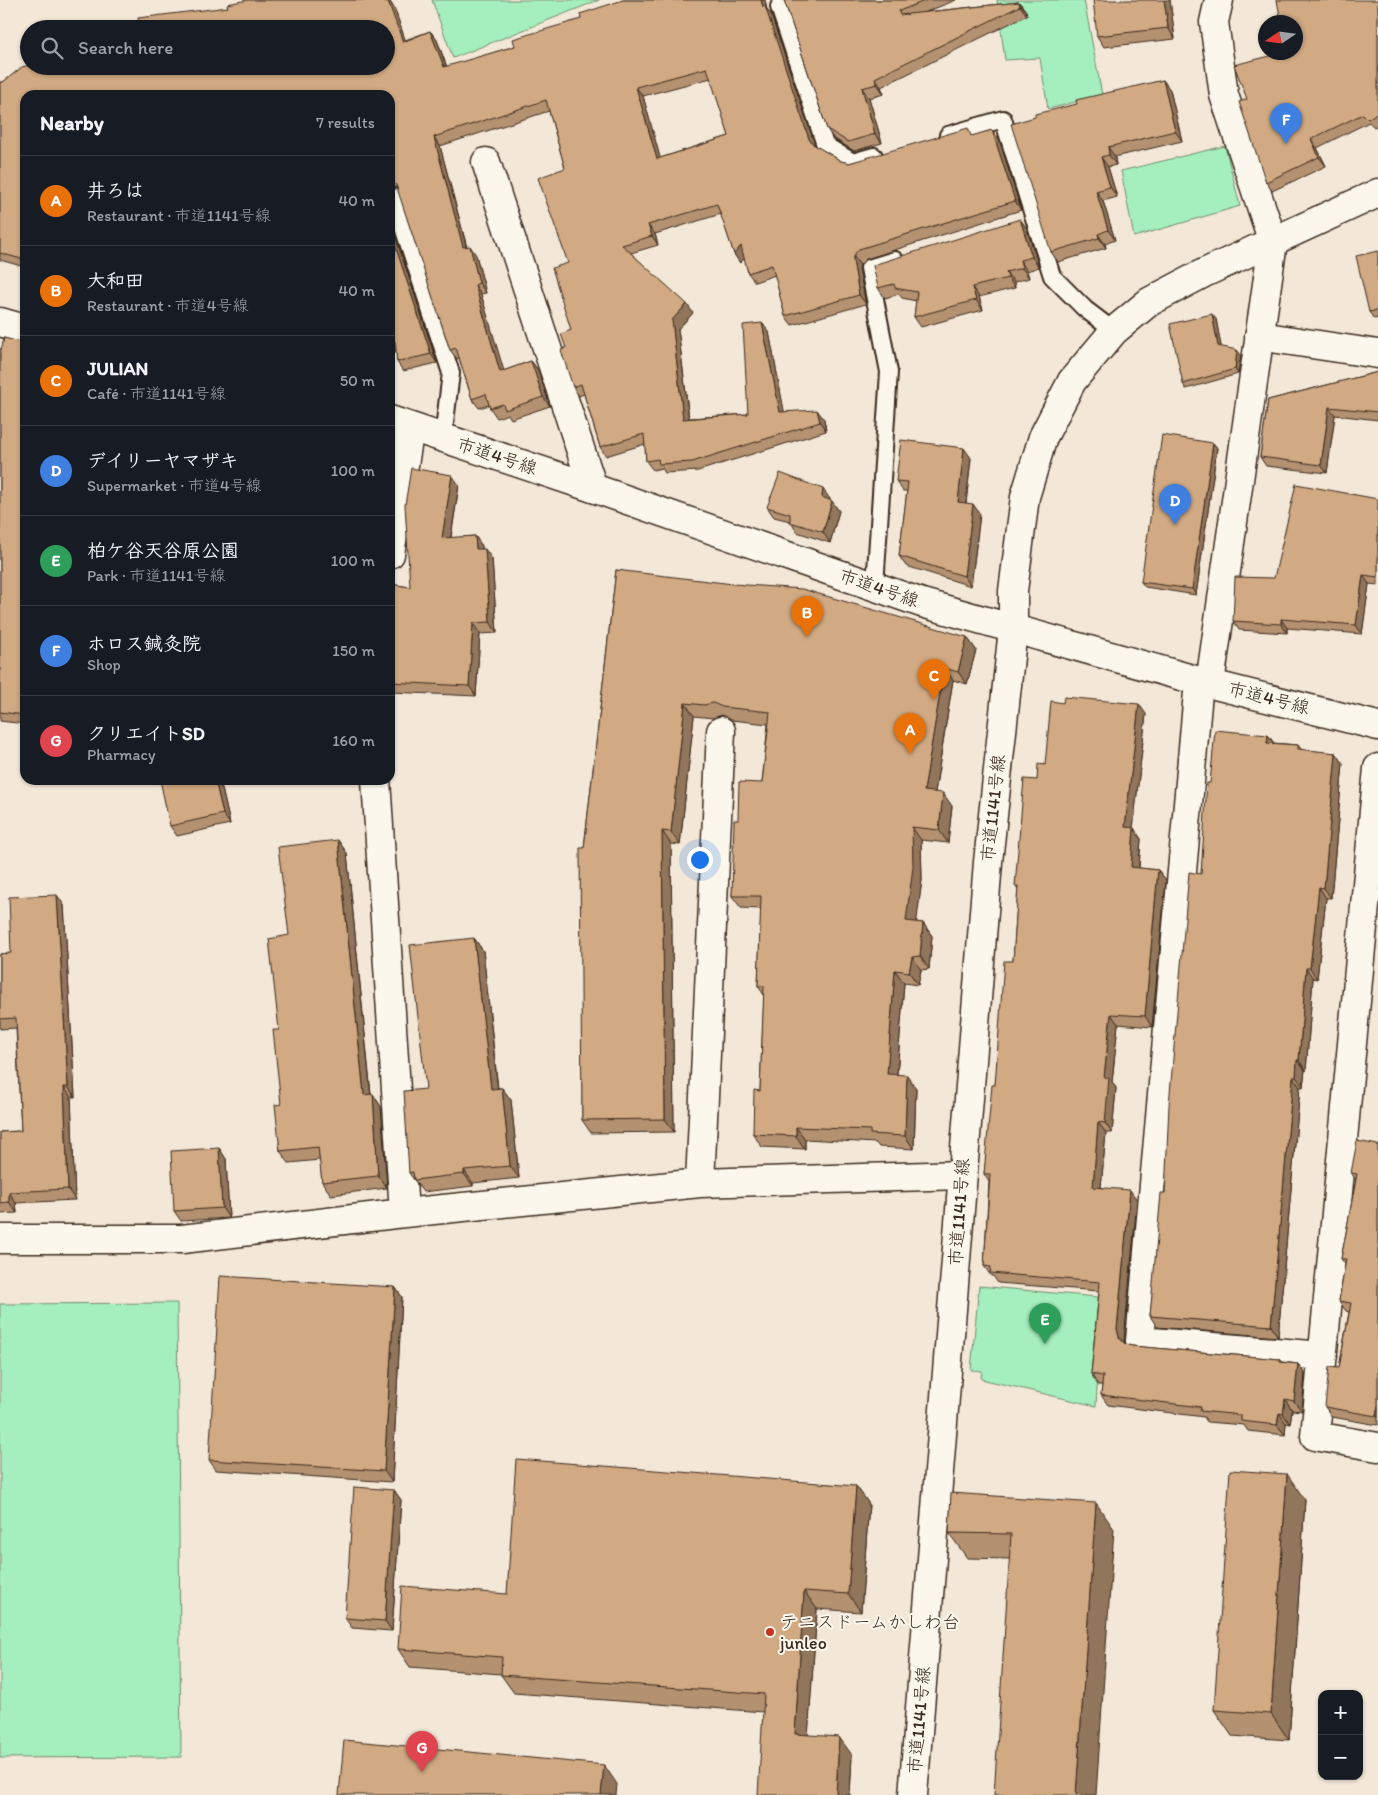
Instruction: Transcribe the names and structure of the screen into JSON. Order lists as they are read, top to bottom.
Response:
{
  "streets": {
    "street": ["市道4号線", "市道1141号線"]
  },
  "crossings": [
    ["市道4号線", "市道1141号線"]
  ],
  "places": ["テニスドームかしわ台 junleo"],
  "north": "left",
  "page": {
    "search": "Search here",
    "heading": ["Nearby", "7 results"],
    "pins": [
      "F",
      "D",
      "B",
      "C",
      "A",
      "E",
      "G"
    ],
    "list": [
      {
        "mark": "A",
        "name": "井ろは",
        "note": "Restaurant · 市道1141号線",
        "value": "40 m"
      },
      {
        "mark": "B",
        "name": "大和田",
        "note": "Restaurant · 市道4号線",
        "value": "40 m"
      },
      {
        "mark": "C",
        "name": "JULIAN",
        "note": "Café · 市道1141号線",
        "value": "50 m"
      },
      {
        "mark": "D",
        "name": "デイリーヤマザキ",
        "note": "Supermarket · 市道4号線",
        "value": "100 m"
      },
      {
        "mark": "E",
        "name": "柏ケ谷天谷原公園",
        "note": "Park · 市道1141号線",
        "value": "100 m"
      },
      {
        "mark": "F",
        "name": "ホロス鍼灸院",
        "note": "Shop",
        "value": "150 m"
      },
      {
        "mark": "G",
        "name": "クリエイトSD",
        "note": "Pharmacy",
        "value": "160 m"
      }
    ],
    "map_buttons": ["+", "−"]
  }
}
